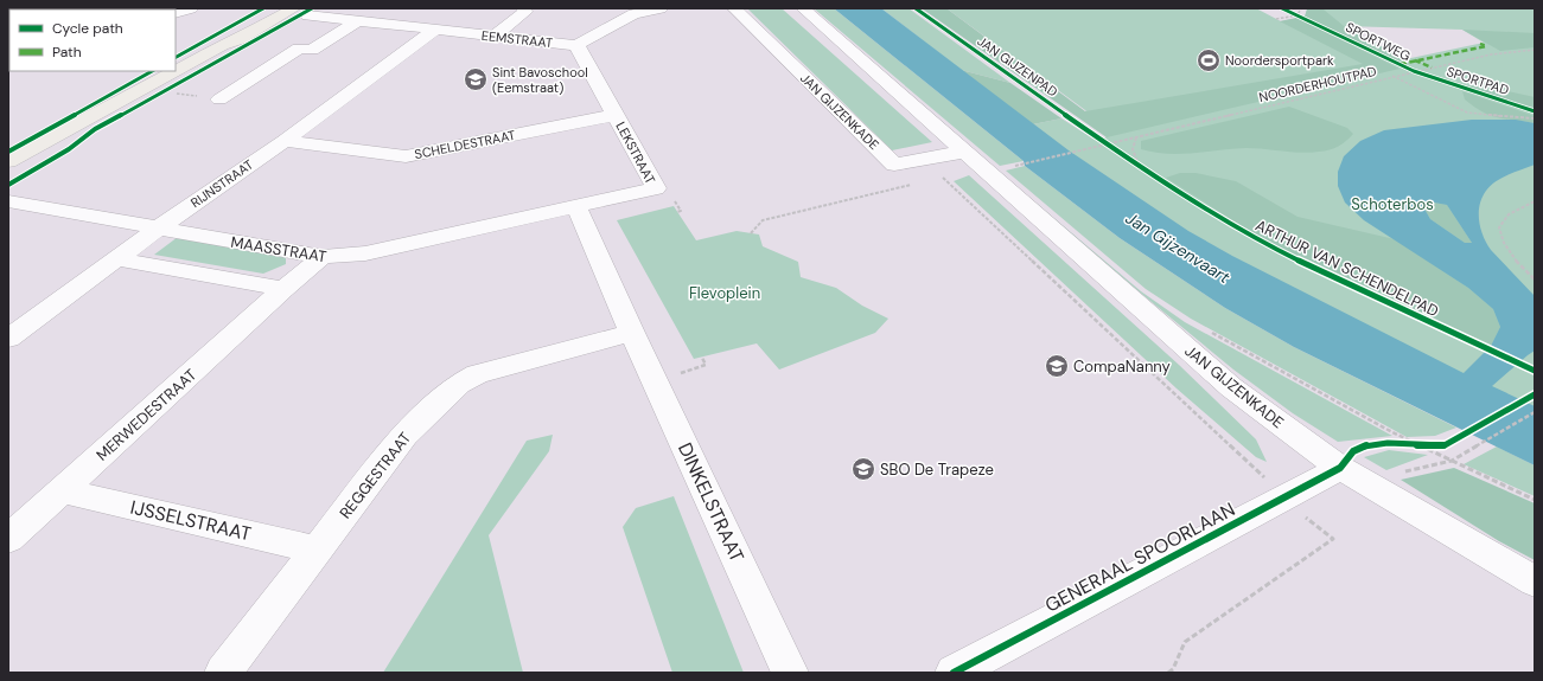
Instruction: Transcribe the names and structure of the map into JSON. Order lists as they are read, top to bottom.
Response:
{
  "streets": {
    "street": [
      "EEMSTRAAT",
      "JAN GIJZENKADE",
      "SCHELDESTRAAT",
      "LEKSTRAAT",
      "RIJNSTRAAT",
      "MAASSTRAAT",
      "MERWEDESTRAAT",
      "REGGESTRAAT",
      "DINKELSTRAAT",
      "IJSSELSTRAAT",
      "GENERAAL SPOORLAAN"
    ],
    "path": ["SPORTPAD", "NOORDERHOUTPAD", "ARTHUR VAN SCHENDELPAD"],
    "cycle path": ["SPORTWEG", "JAN GIJZENPAD"]
  },
  "crossings": [
    ["EEMSTRAAT", "LEKSTRAAT"],
    ["EEMSTRAAT", "RIJNSTRAAT"],
    ["SPORTWEG", "SPORTPAD"],
    ["SPORTWEG", "NOORDERHOUTPAD"],
    ["JAN GIJZENPAD", "NOORDERHOUTPAD"],
    ["JAN GIJZENPAD", "ARTHUR VAN SCHENDELPAD"],
    ["SPORTPAD", "NOORDERHOUTPAD"],
    ["NOORDERHOUTPAD", "ARTHUR VAN SCHENDELPAD"],
    ["JAN GIJZENKADE", "GENERAAL SPOORLAAN"],
    ["SCHELDESTRAAT", "LEKSTRAAT"],
    ["SCHELDESTRAAT", "RIJNSTRAAT"],
    ["LEKSTRAAT", "MAASSTRAAT"],
    ["RIJNSTRAAT", "MAASSTRAAT"],
    ["MAASSTRAAT", "MERWEDESTRAAT"],
    ["MERWEDESTRAAT", "IJSSELSTRAAT"],
    ["REGGESTRAAT", "DINKELSTRAAT"],
    ["REGGESTRAAT", "IJSSELSTRAAT"]
  ],
  "water": ["Jan Gijzenvaart"],
  "parks": ["Schoterbos", "Flevoplein"],
  "places": {
    "sports": ["Noordersportpark"],
    "school or university": ["Sint Bavoschool (Eemstraat)", "CompaNanny", "SBO De Trapeze"]
  },
  "legend": ["Cycle path", "Path"]
}
